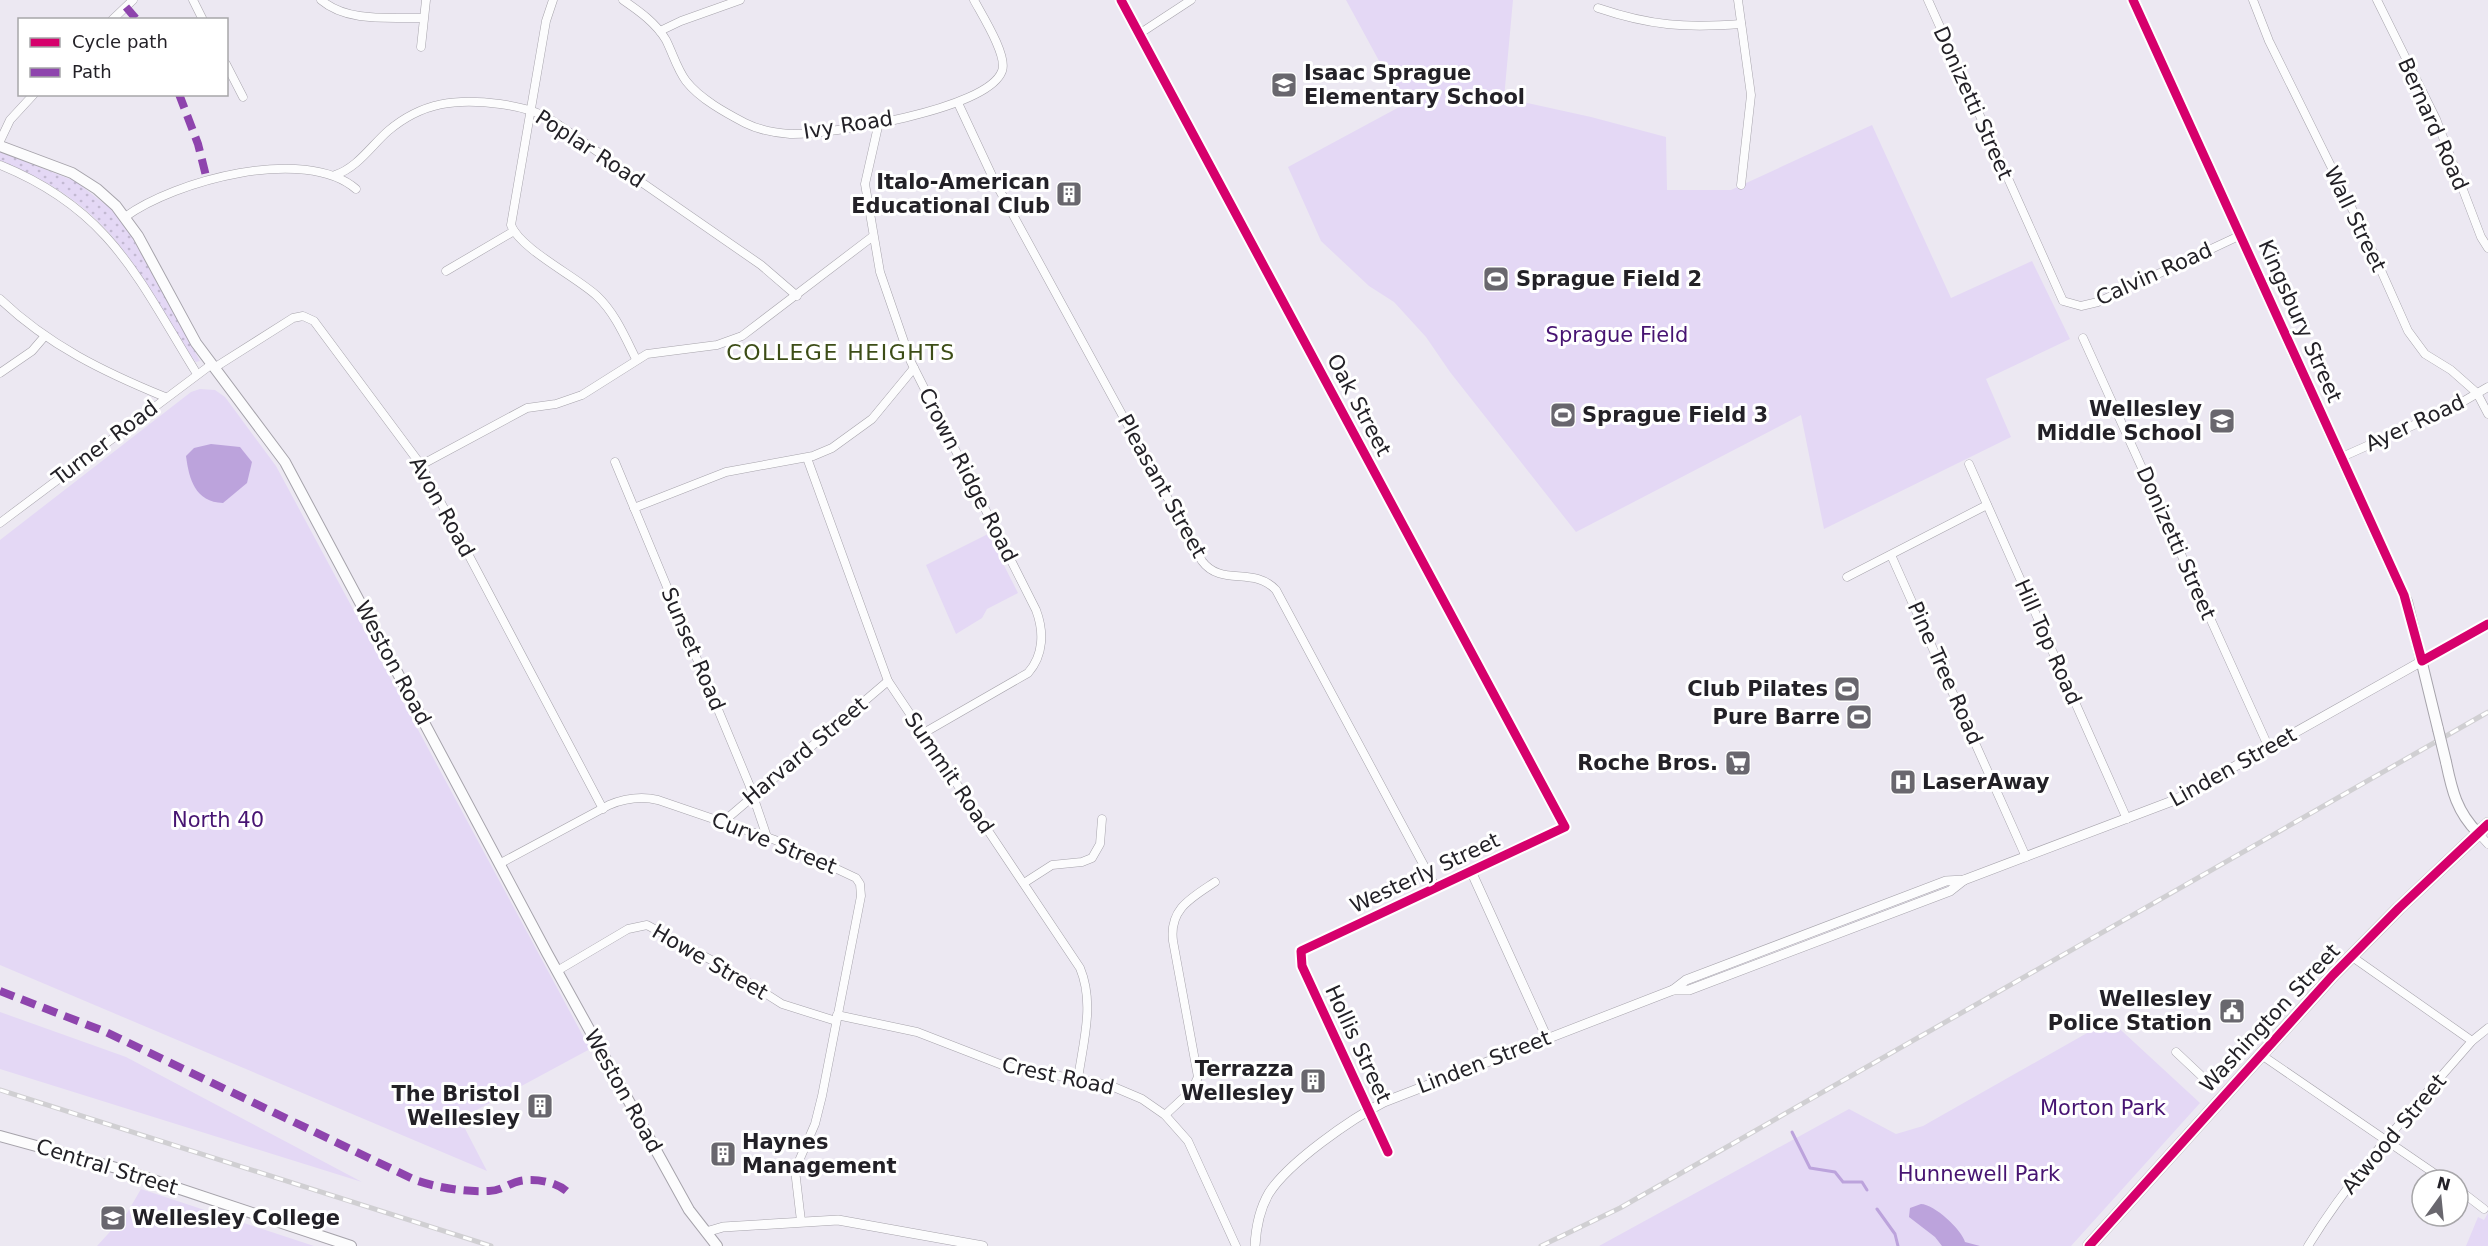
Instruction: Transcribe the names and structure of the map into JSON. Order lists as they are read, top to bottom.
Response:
{
  "streets": {
    "main road": [
      "Kingsbury Street",
      "Weston Road",
      "Washington Street",
      "Central Street"
    ],
    "street": [
      "Donizetti Street",
      "Bernard Road",
      "Ivy Road",
      "Poplar Road",
      "Wall Street",
      "Calvin Road",
      "Oak Street",
      "Ayer Road",
      "Turner Road",
      "Crown Ridge Road",
      "Pleasant Street",
      "Avon Road",
      "Hill Top Road",
      "Sunset Road",
      "Pine Tree Road",
      "Harvard Street",
      "Linden Street",
      "Summit Road",
      "Curve Street",
      "Westerly Street",
      "Howe Street",
      "Hollis Street",
      "Crest Road",
      "Atwood Street"
    ]
  },
  "crossings": [
    ["Donizetti Street", "Calvin Road"],
    ["Donizetti Street", "Linden Street"],
    ["Ivy Road", "Crown Ridge Road"],
    ["Ivy Road", "Pleasant Street"],
    ["Wall Street", "Ayer Road"],
    ["Calvin Road", "Kingsbury Street"],
    ["Kingsbury Street", "Ayer Road"],
    ["Kingsbury Street", "Linden Street"],
    ["Kingsbury Street", "Washington Street"],
    ["Oak Street", "Westerly Street"],
    ["Turner Road", "Avon Road"],
    ["Turner Road", "Weston Road"],
    ["Crown Ridge Road", "Summit Road"],
    ["Pleasant Street", "Westerly Street"],
    ["Avon Road", "Weston Road"],
    ["Avon Road", "Curve Street"],
    ["Hill Top Road", "Linden Street"],
    ["Sunset Road", "Harvard Street"],
    ["Sunset Road", "Curve Street"],
    ["Weston Road", "Curve Street"],
    ["Weston Road", "Howe Street"],
    ["Pine Tree Road", "Linden Street"],
    ["Harvard Street", "Summit Road"],
    ["Harvard Street", "Curve Street"],
    ["Linden Street", "Hollis Street"],
    ["Summit Road", "Crest Road"],
    ["Curve Street", "Howe Street"],
    ["Curve Street", "Crest Road"],
    ["Westerly Street", "Hollis Street"],
    ["Howe Street", "Crest Road"]
  ],
  "districts": ["COLLEGE HEIGHTS"],
  "parks": [
    "Sprague Field",
    "North 40",
    "Morton Park",
    "Hunnewell Park"
  ],
  "places": {
    "school or university": ["Isaac Sprague Elementary School", "Wellesley Middle School", "Wellesley College"],
    "building": [
      "Italo-American Educational Club",
      "Terrazza Wellesley",
      "The Bristol Wellesley",
      "Haynes Management"
    ],
    "sports": [
      "Sprague Field 2",
      "Sprague Field 3",
      "Club Pilates",
      "Pure Barre"
    ],
    "supermarket": ["Roche Bros."],
    "hospital": ["LaserAway"],
    "public building": ["Wellesley Police Station"]
  },
  "legend": ["Cycle path", "Path"],
  "north": "top"
}
